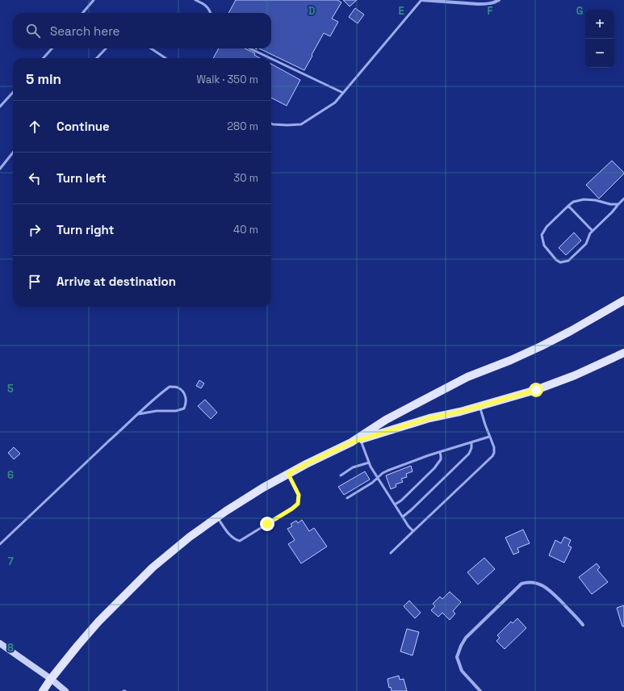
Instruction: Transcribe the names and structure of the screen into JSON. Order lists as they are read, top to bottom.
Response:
{
  "page": {
    "map_buttons": ["+", "−"],
    "search": "Search here",
    "heading": ["5 min", "Walk · 350 m"],
    "list": [
      ["Continue", "280 m"],
      ["Turn left", "30 m"],
      ["Turn right", "40 m"],
      "Arrive at destination"
    ]
  },
  "grid": {
    "columns": [
      "D",
      "E",
      "F",
      "G"
    ],
    "rows": [
      "5",
      "6",
      "7",
      "8"
    ]
  }
}
